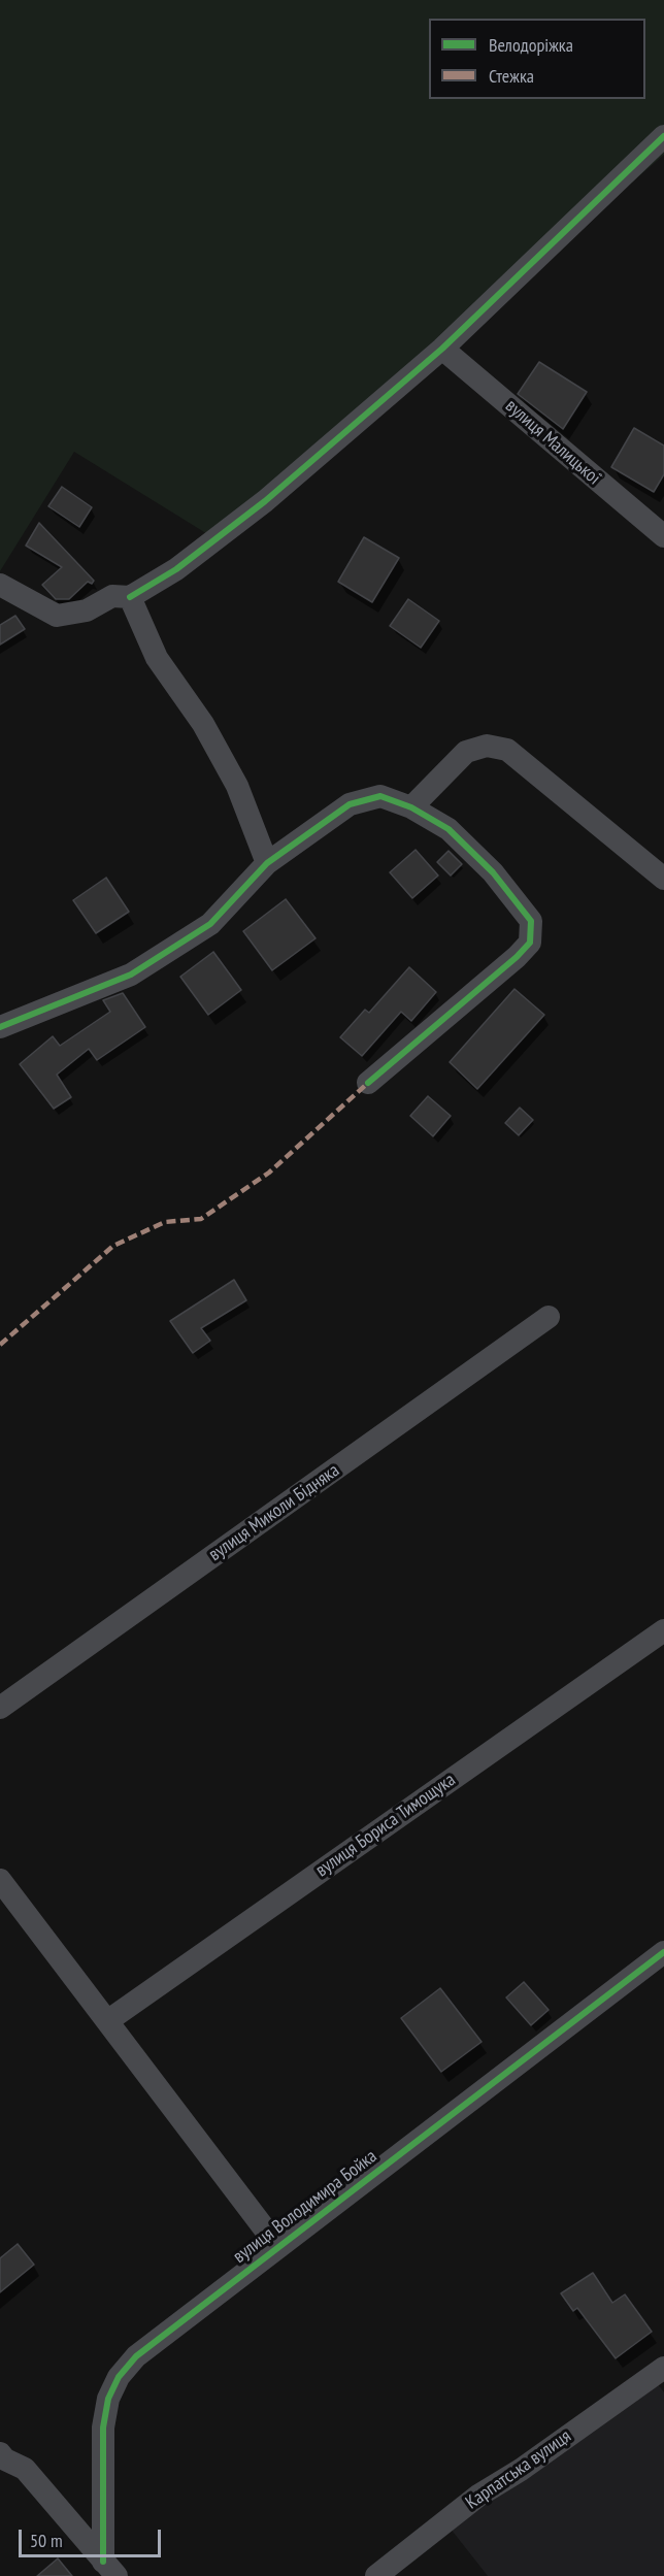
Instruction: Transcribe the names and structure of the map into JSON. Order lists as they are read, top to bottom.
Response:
{
  "streets": {
    "street": [
      "вулиця Малицької",
      "вулиця Миколи Бідняка",
      "вулиця Бориса Тимощука",
      "вулиця Володимира Бойка",
      "Карпатська вулиця"
    ]
  },
  "legend": ["Велодоріжка", "Стежка"],
  "scale_bar": "50 m"
}
